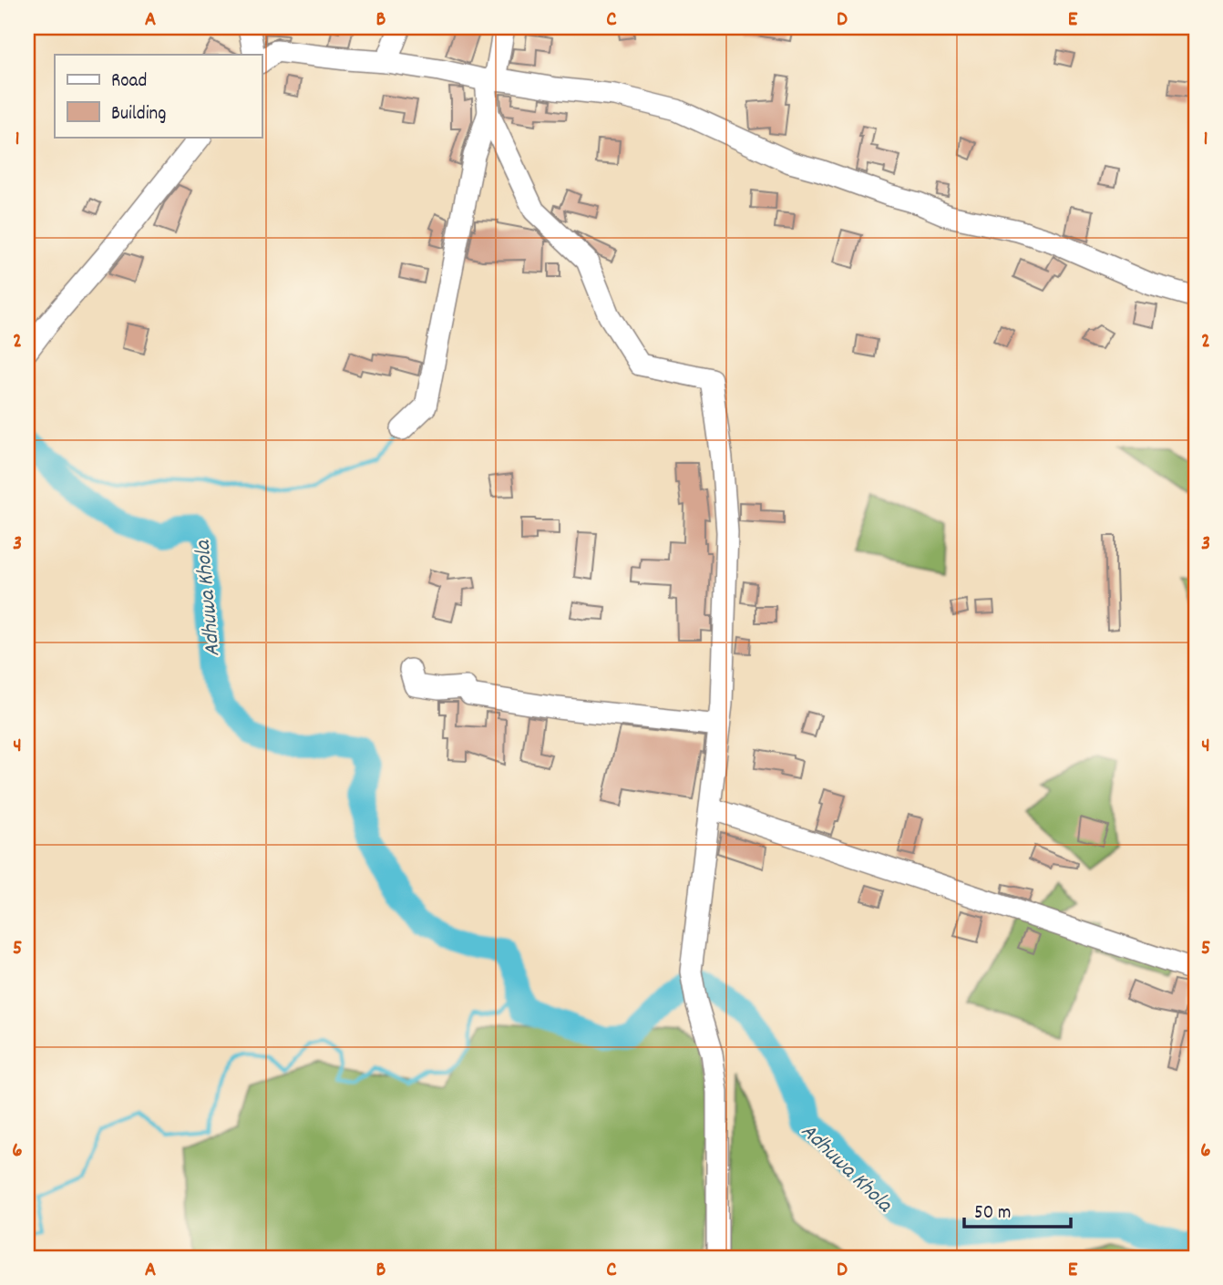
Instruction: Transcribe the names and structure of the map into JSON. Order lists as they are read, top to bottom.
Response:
{
  "water": ["Adhuwa Khola"],
  "legend": ["Road", "Building"],
  "scale_bar": "50 m",
  "grid": {
    "columns": [
      "A",
      "B",
      "C",
      "D",
      "E"
    ],
    "rows": [
      "1",
      "2",
      "3",
      "4",
      "5",
      "6"
    ]
  }
}
